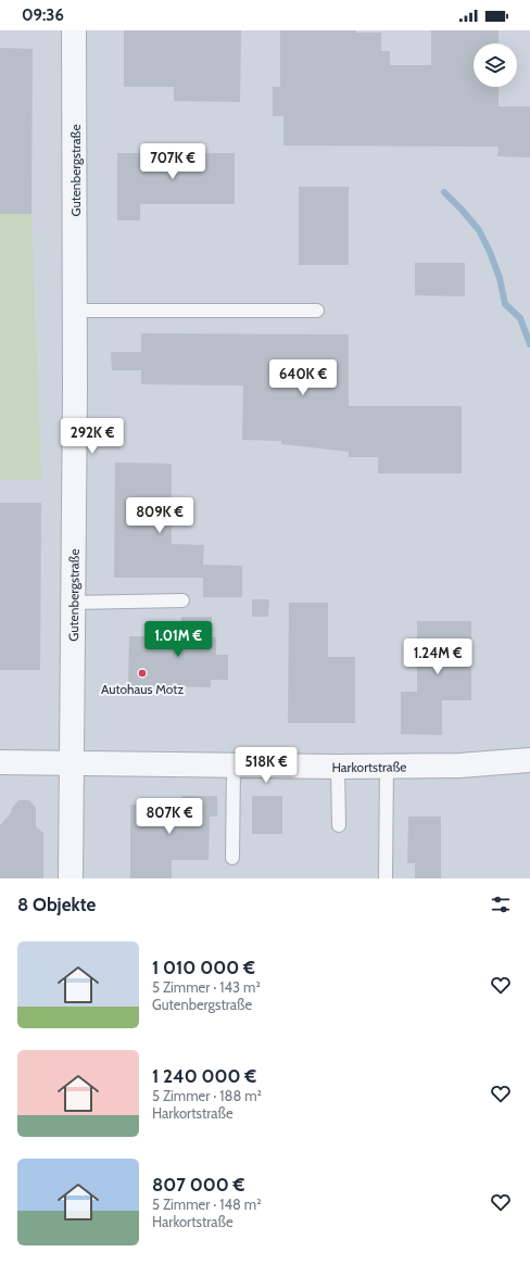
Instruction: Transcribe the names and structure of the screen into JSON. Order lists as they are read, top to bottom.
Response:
{
  "streets": {
    "street": ["Gutenbergstraße", "Harkortstraße"]
  },
  "crossings": [
    ["Gutenbergstraße", "Harkortstraße"]
  ],
  "places": ["Autohaus Motz"],
  "page": {
    "status": "09:36",
    "price": [
      "707K €",
      "640K €",
      "292K €",
      "809K €",
      "1.01M €",
      "1.24M €",
      "518K €",
      "807K €"
    ],
    "heading": "8 Objekte",
    "list": [
      {
        "name": "1 010 000 €",
        "note": "5 Zimmer · 143 m² · Gutenbergstraße"
      },
      {
        "name": "1 240 000 €",
        "note": "5 Zimmer · 188 m² · Harkortstraße"
      },
      {
        "name": "807 000 €",
        "note": "5 Zimmer · 148 m² · Harkortstraße"
      }
    ]
  }
}
